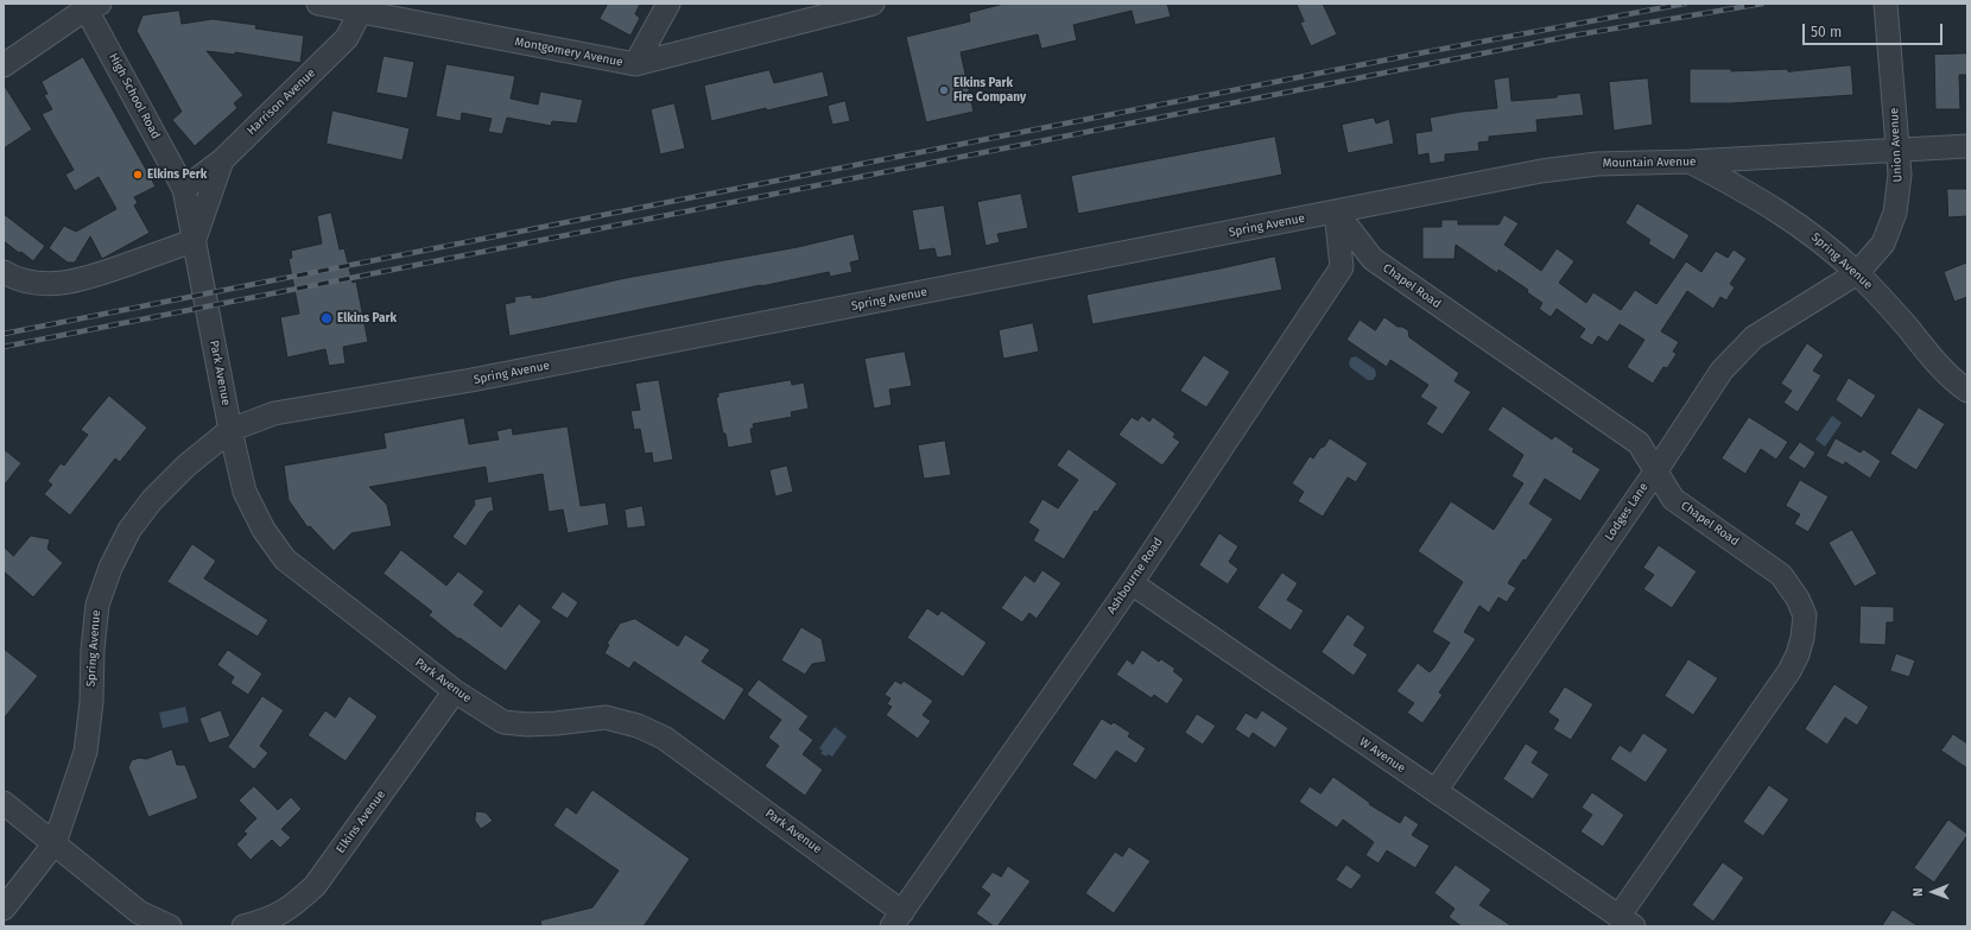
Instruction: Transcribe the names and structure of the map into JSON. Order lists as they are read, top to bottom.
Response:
{
  "streets": {
    "street": [
      "Montgomery Avenue",
      "High School Road",
      "Harrison Avenue",
      "Union Avenue",
      "Mountain Avenue",
      "Spring Avenue",
      "Chapel Road",
      "Park Avenue",
      "Lodges Lane",
      "Ashbourne Road",
      "W Avenue",
      "Elkins Avenue"
    ]
  },
  "crossings": [
    ["Montgomery Avenue", "Harrison Avenue"],
    ["High School Road", "Harrison Avenue"],
    ["High School Road", "Park Avenue"],
    ["Harrison Avenue", "Park Avenue"],
    ["Union Avenue", "Mountain Avenue"],
    ["Union Avenue", "Spring Avenue"],
    ["Union Avenue", "Lodges Lane"],
    ["Mountain Avenue", "Spring Avenue"],
    ["Mountain Avenue", "Chapel Road"],
    ["Mountain Avenue", "Ashbourne Road"],
    ["Spring Avenue", "Chapel Road"],
    ["Spring Avenue", "Park Avenue"],
    ["Spring Avenue", "Lodges Lane"],
    ["Spring Avenue", "Ashbourne Road"],
    ["Chapel Road", "Lodges Lane"],
    ["Chapel Road", "Ashbourne Road"],
    ["Chapel Road", "W Avenue"],
    ["Park Avenue", "Ashbourne Road"],
    ["Park Avenue", "Elkins Avenue"],
    ["Lodges Lane", "W Avenue"],
    ["Ashbourne Road", "W Avenue"]
  ],
  "places": ["Elkins Park Fire Company", "Elkins Perk", "Elkins Park"],
  "scale_bar": "50 m",
  "north": "left"
}
